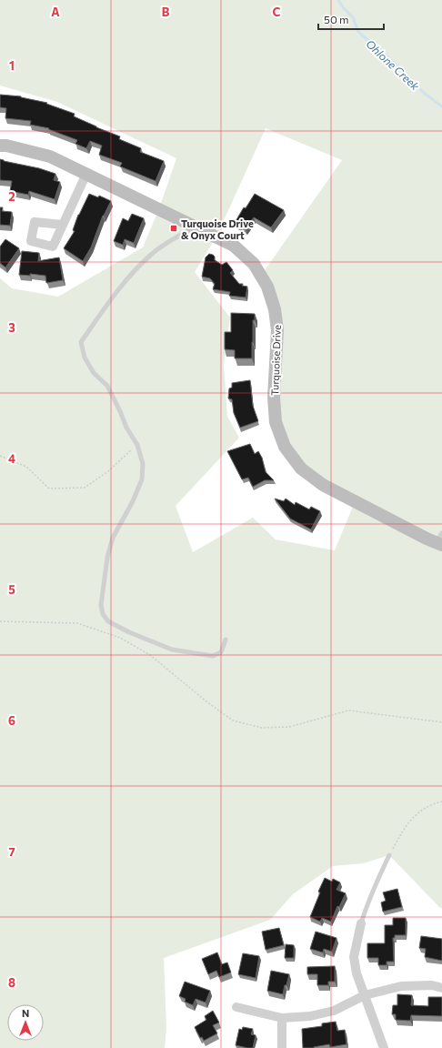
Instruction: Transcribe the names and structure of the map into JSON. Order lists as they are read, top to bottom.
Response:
{
  "streets": {
    "street": ["Turquoise Drive"]
  },
  "water": ["Ohlone Creek"],
  "places": {
    "transit": ["Turquoise Drive & Onyx Court"]
  },
  "scale_bar": "50 m",
  "north": "top",
  "grid": {
    "columns": ["A", "B", "C"],
    "rows": [
      "1",
      "2",
      "3",
      "4",
      "5",
      "6",
      "7",
      "8"
    ]
  }
}
